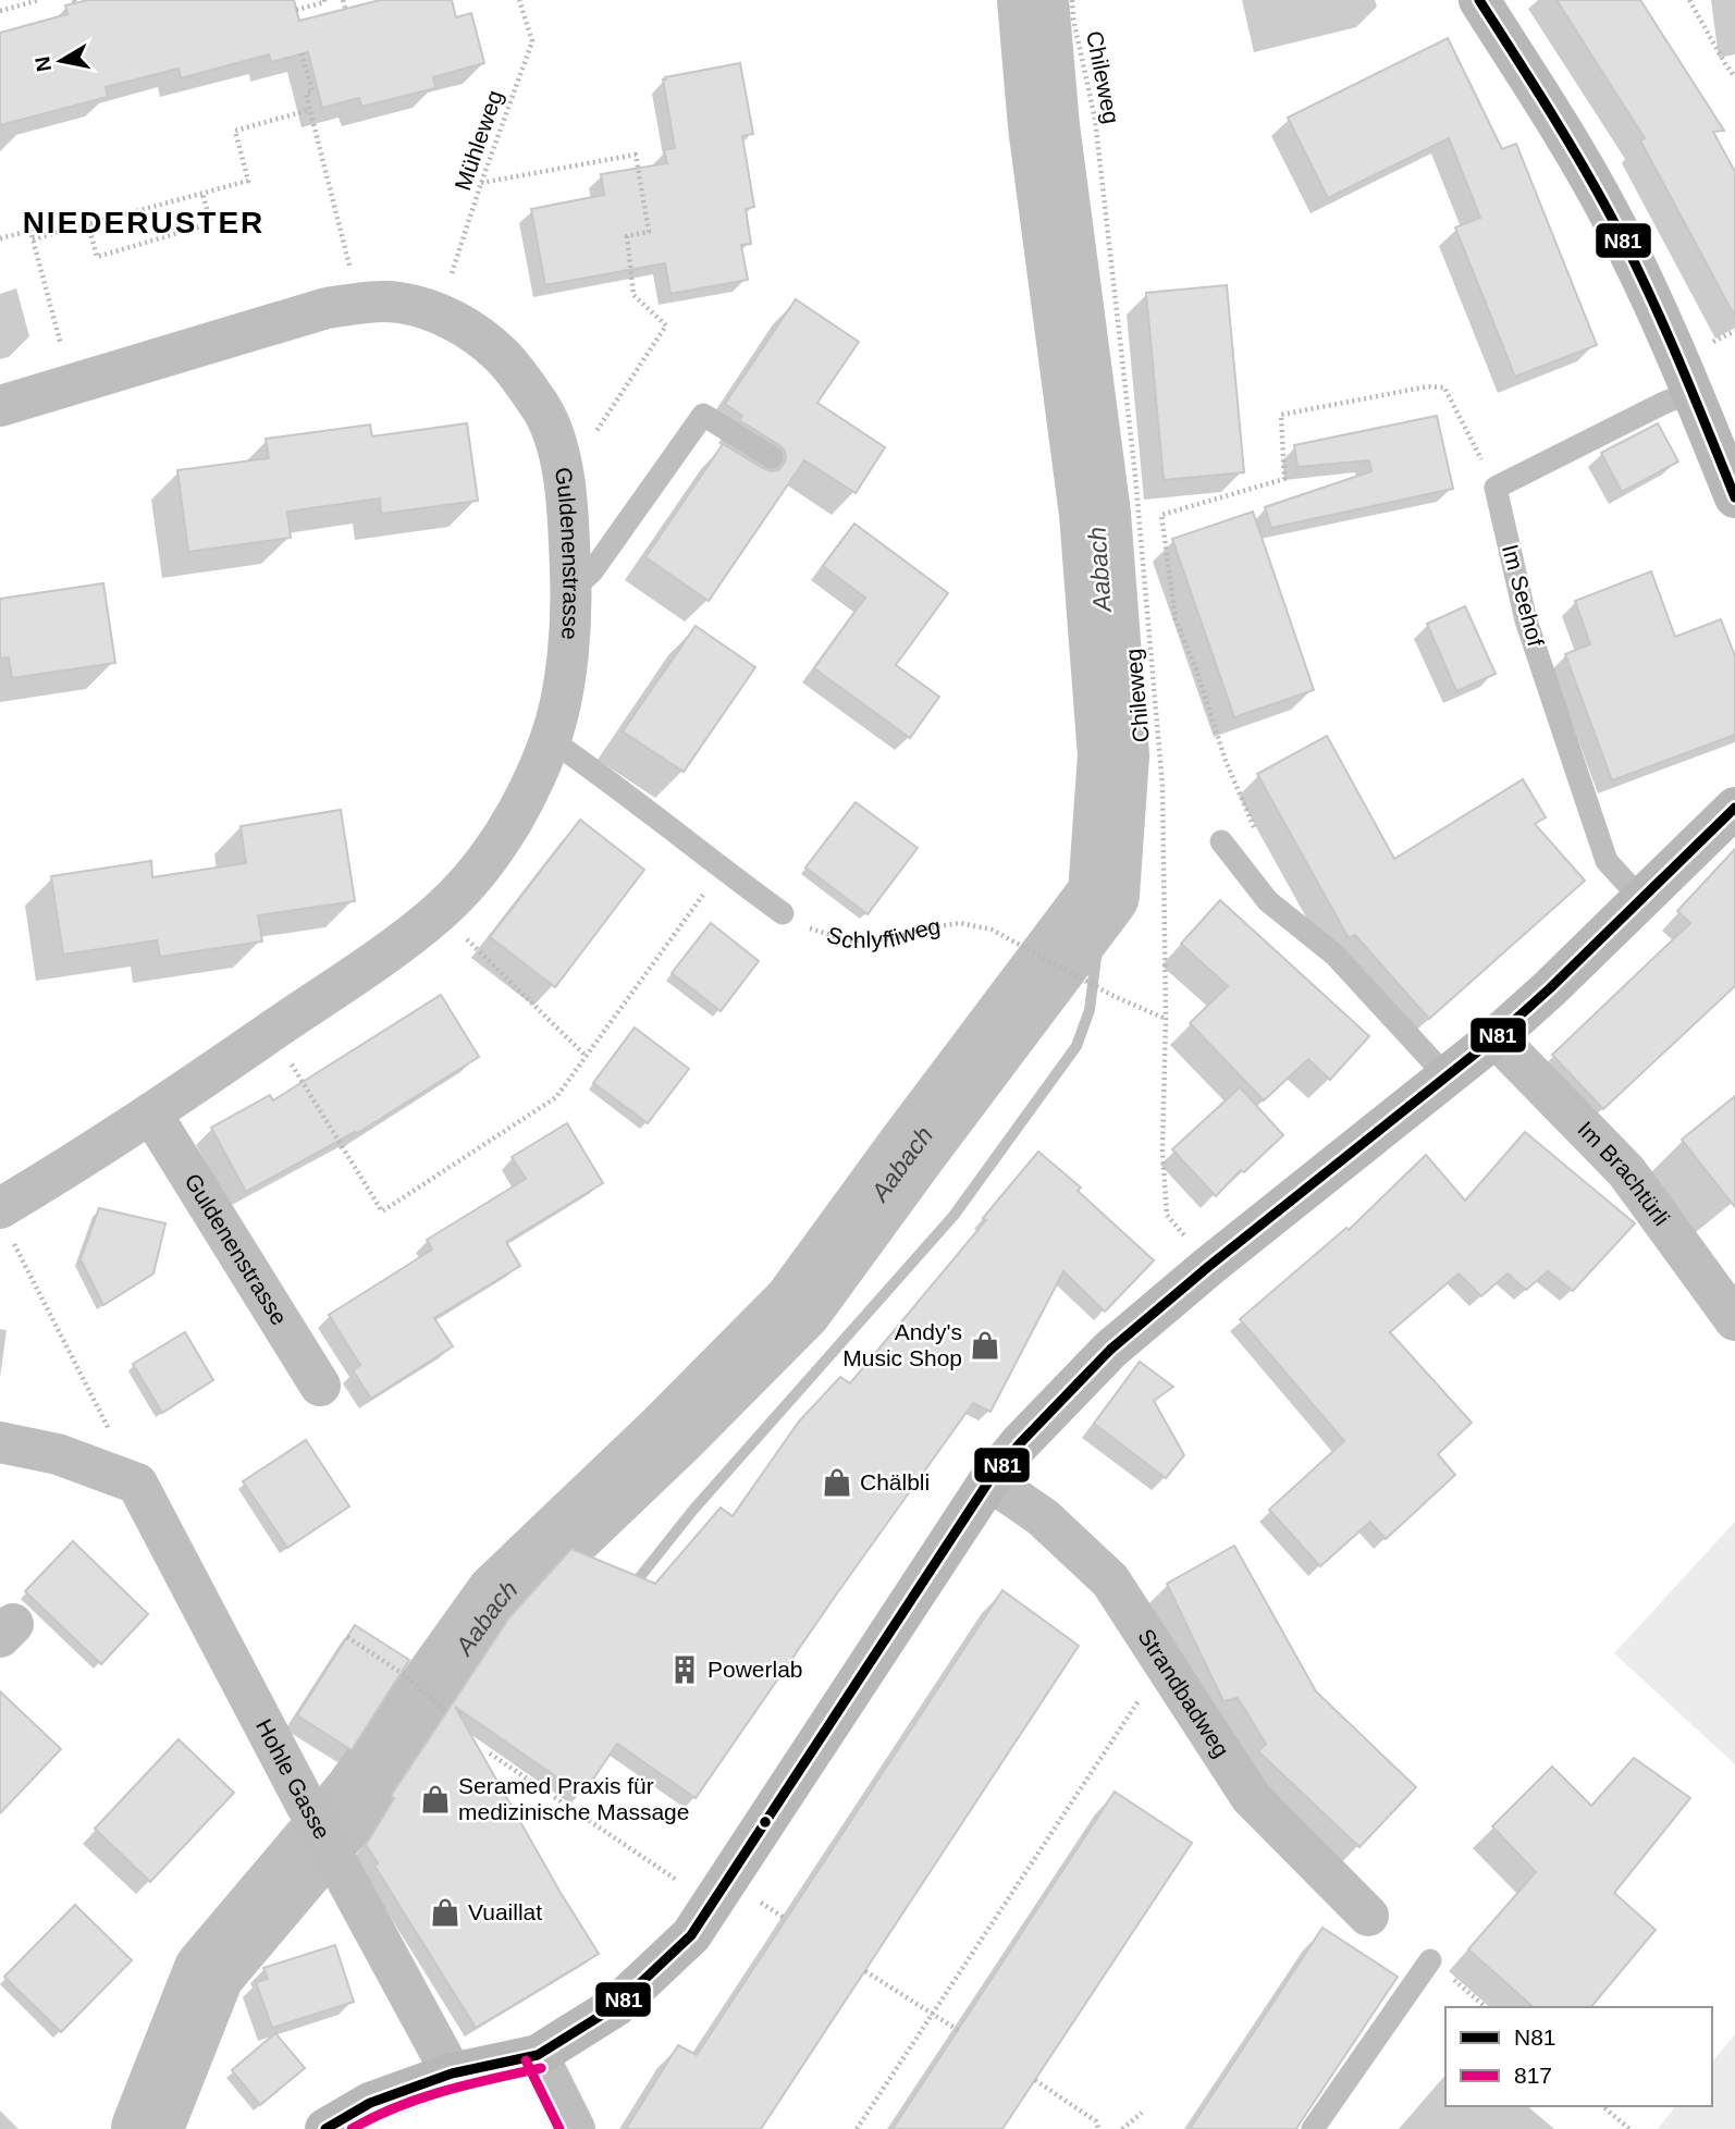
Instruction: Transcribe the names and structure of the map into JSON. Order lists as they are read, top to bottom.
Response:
{
  "streets": {
    "street": [
      "Guldenenstrasse",
      "Im Brachtürli",
      "Strandbadweg",
      "Hohle Gasse"
    ],
    "lane": ["Im Seehof"],
    "path": ["Chileweg", "Mühleweg", "Schlyffiweg"]
  },
  "crossings": [
    ["Chileweg", "Schlyffiweg"]
  ],
  "districts": ["NIEDERUSTER"],
  "water": ["Aabach"],
  "places": {
    "shop": [
      "Andy's Music Shop",
      "Chälbli",
      "Seramed Praxis für medizinische Massage",
      "Vuaillat"
    ],
    "building": ["Powerlab"]
  },
  "lines": ["transit line N81", "transit line 817"],
  "legend": ["N81", "817"],
  "north": "left"
}
